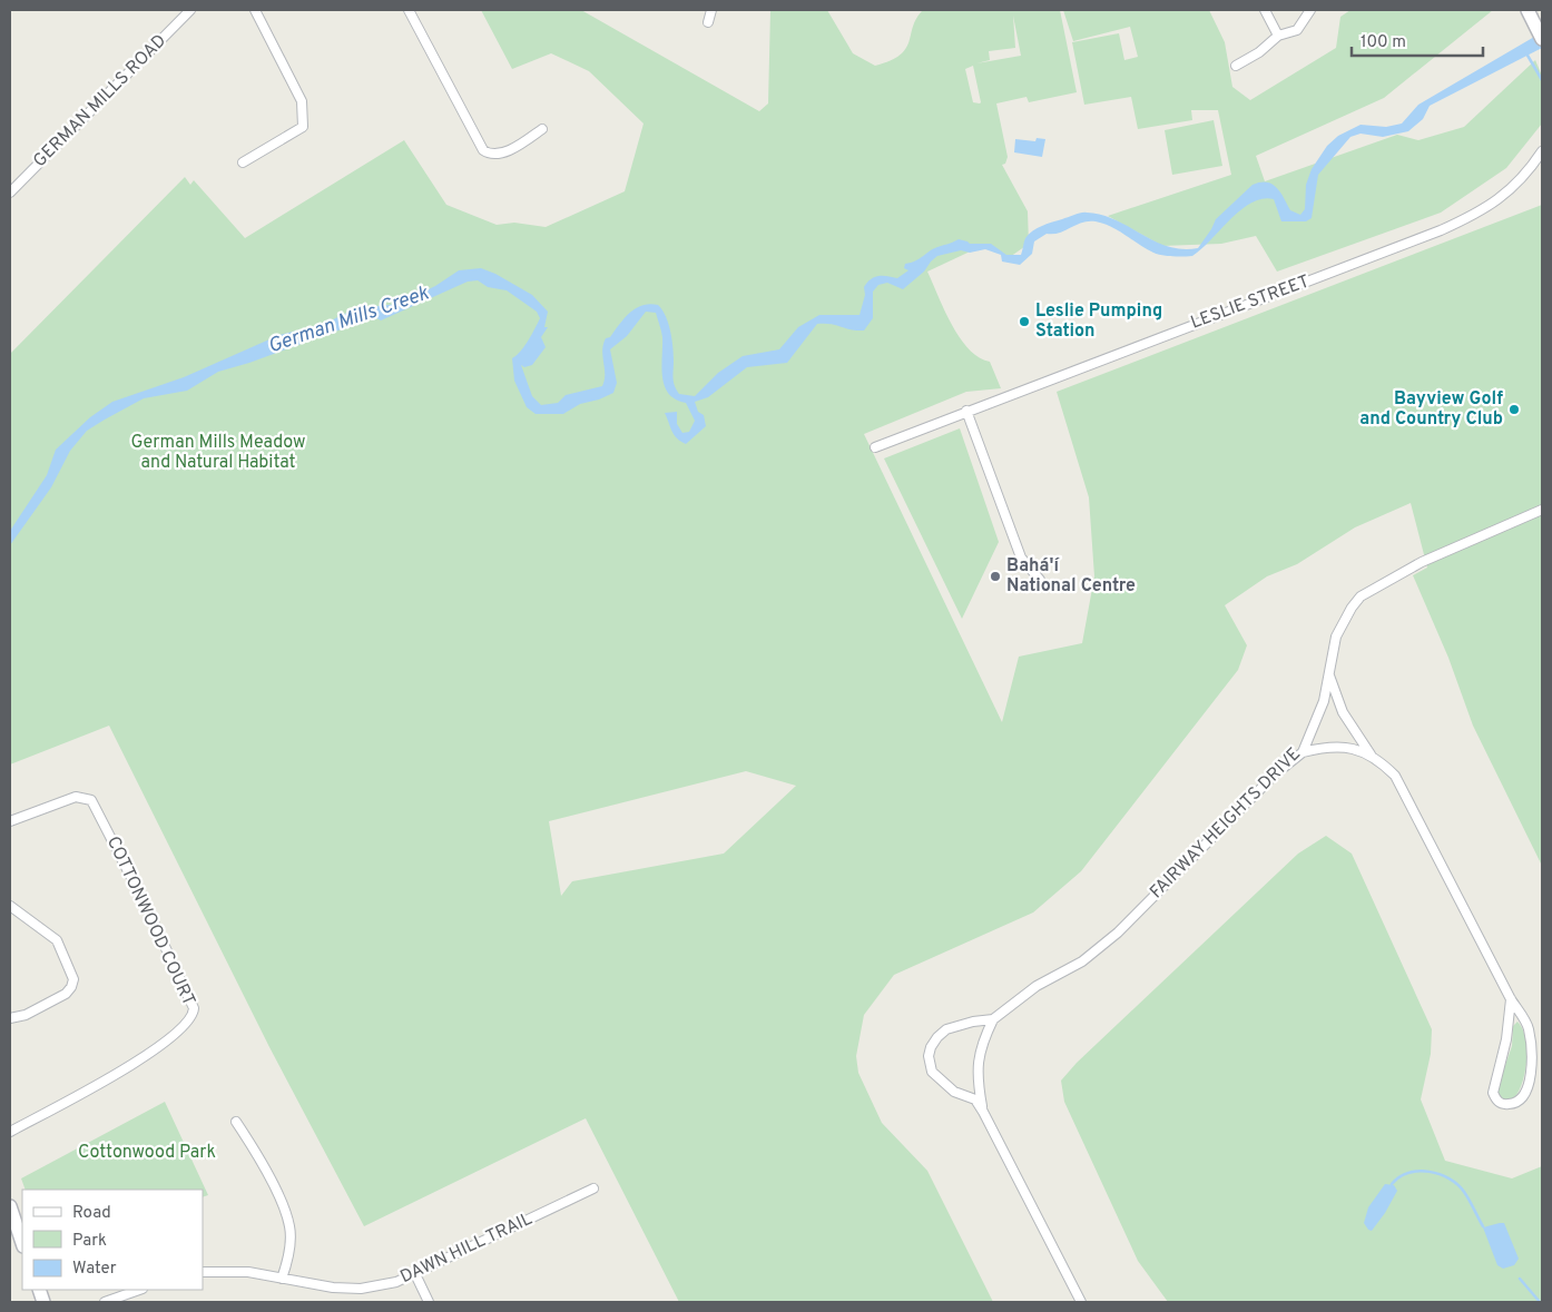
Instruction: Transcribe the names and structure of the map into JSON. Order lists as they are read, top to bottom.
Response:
{
  "streets": {
    "street": [
      "GERMAN MILLS ROAD",
      "LESLIE STREET",
      "FAIRWAY HEIGHTS DRIVE",
      "COTTONWOOD COURT",
      "DAWN HILL TRAIL"
    ]
  },
  "water": ["German Mills Creek"],
  "parks": ["German Mills Meadow and Natural Habitat", "Cottonwood Park"],
  "places": ["Leslie Pumping Station", "Bayview Golf and Country Club", "Bahá'í National Centre"],
  "legend": ["Road", "Park", "Water"],
  "scale_bar": "100 m"
}
